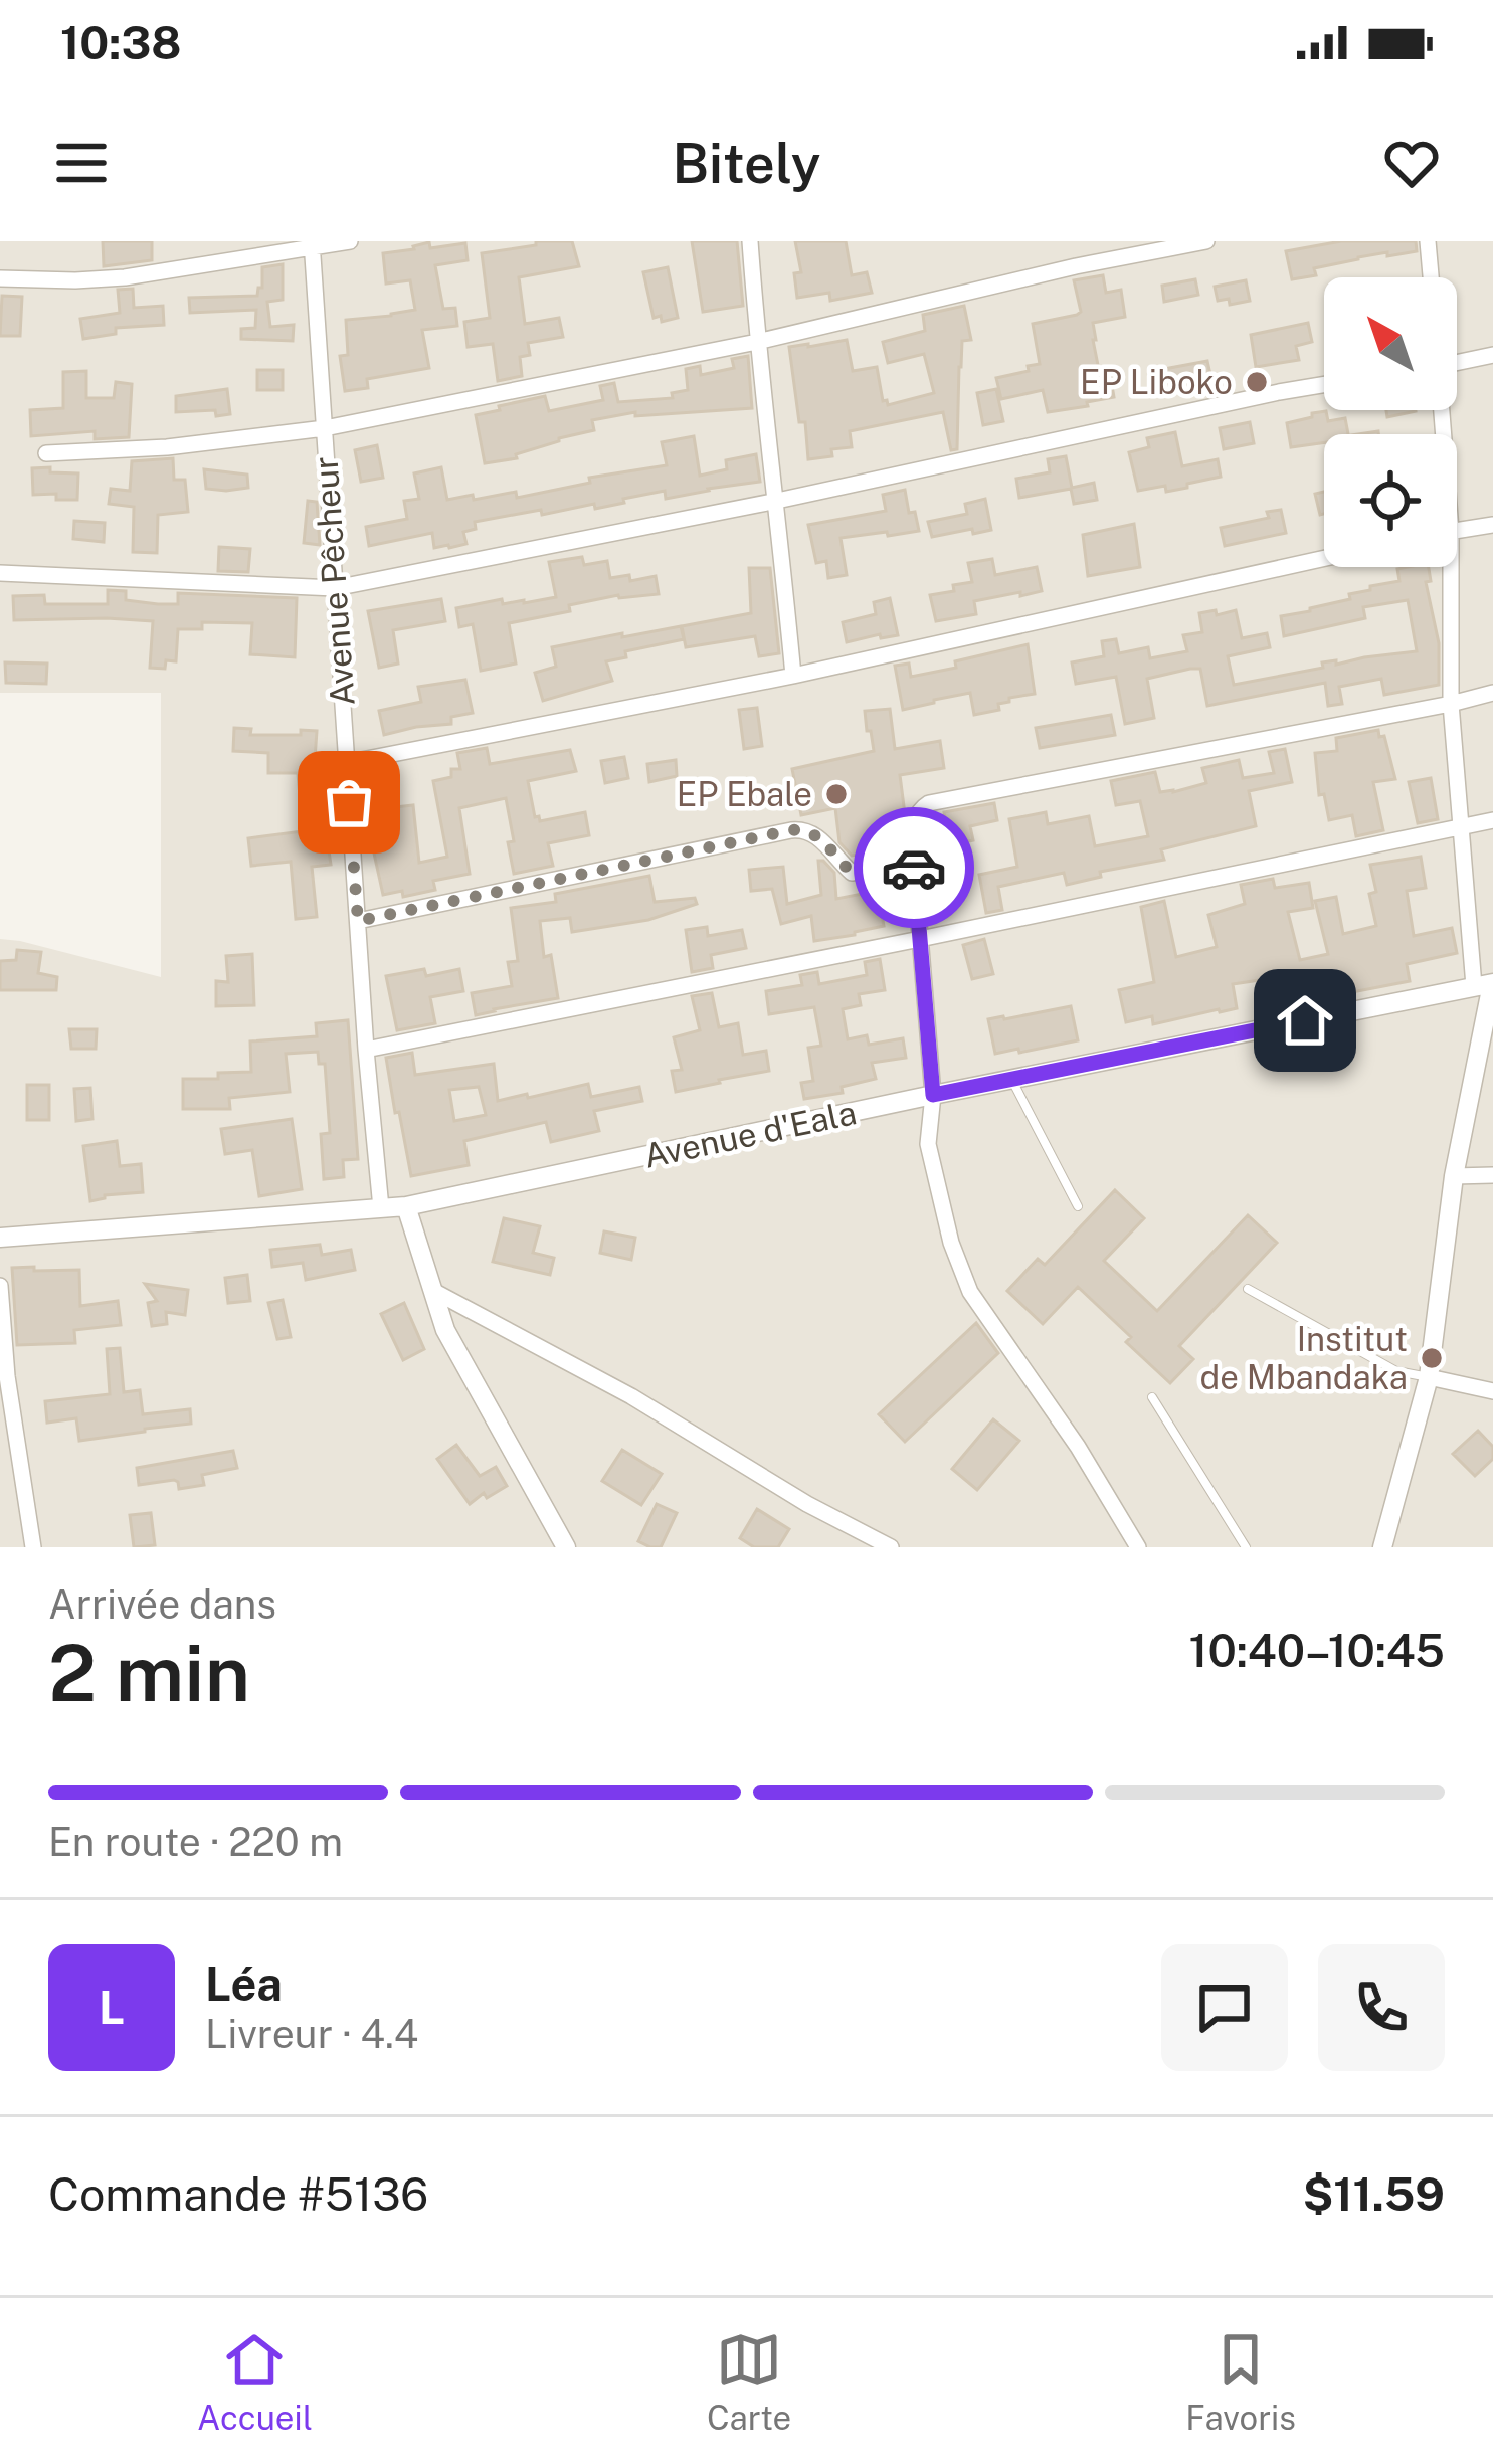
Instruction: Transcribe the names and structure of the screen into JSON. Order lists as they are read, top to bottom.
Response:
{
  "streets": {
    "street": ["Avenue Pêcheur", "Avenue d'Eala"]
  },
  "crossings": [
    ["Avenue Pêcheur", "Avenue d'Eala"]
  ],
  "places": ["EP Liboko", "EP Ebale", "Institut de Mbandaka"],
  "north": "top left",
  "page": {
    "status": "10:38",
    "header": "Bitely",
    "heading": ["2 min", "Arrivée dans", "10:40–10:45"],
    "panel": [
      "Léa",
      "Livreur · 4.4",
      "Commande #5136",
      "$11.59"
    ],
    "bar": "En route · 220 m",
    "round": "L",
    "tabs": ["Accueil", "Carte", "Favoris"]
  }
}
